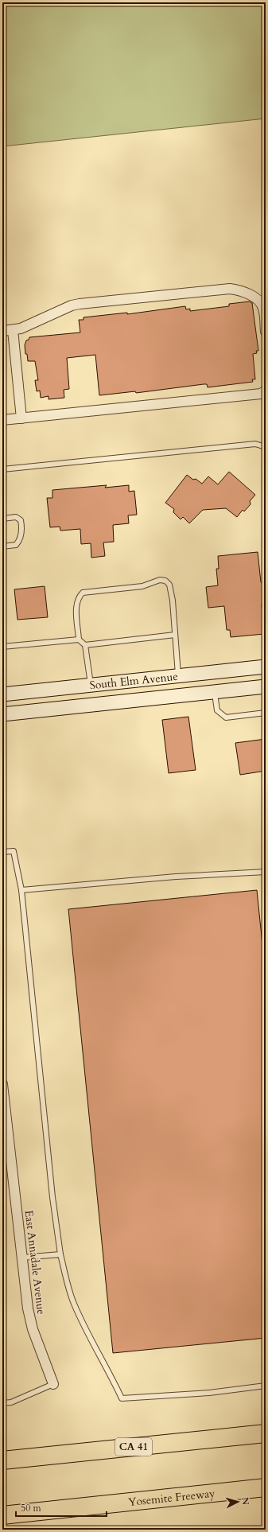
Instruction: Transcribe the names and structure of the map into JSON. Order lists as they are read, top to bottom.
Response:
{
  "streets": {
    "highway": ["CA 41", "Yosemite Freeway"],
    "main road": ["South Elm Avenue"],
    "street": ["East Annadale Avenue"]
  },
  "scale_bar": "50 m",
  "north": "right"
}
